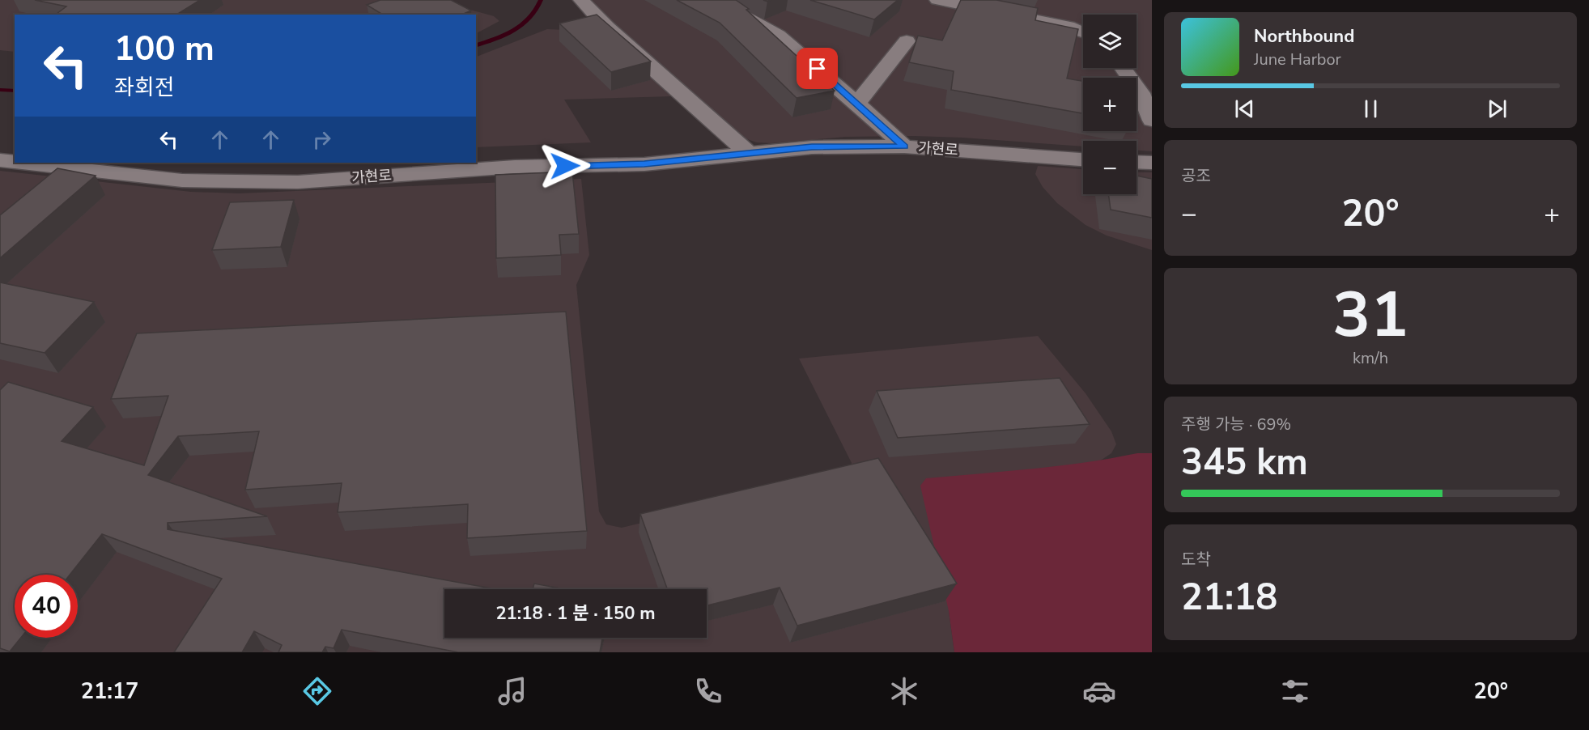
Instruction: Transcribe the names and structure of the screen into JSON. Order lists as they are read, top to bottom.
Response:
{
  "streets": {
    "street": ["가현로"]
  },
  "page": {
    "map_buttons": ["+", "−"],
    "turn": ["100 m", "좌회전"],
    "song": ["Northbound", "June Harbor"],
    "tile": [
      "공조",
      ["31", "km/h"],
      ["주행 가능 · 69%", "345 km"],
      ["도착", "21:18"]
    ],
    "heat": ["−", "20°", "+"],
    "limit": "40",
    "trip": "21:18 · 1 분 · 150 m",
    "tabs": ["21:17", "20°"]
  }
}
